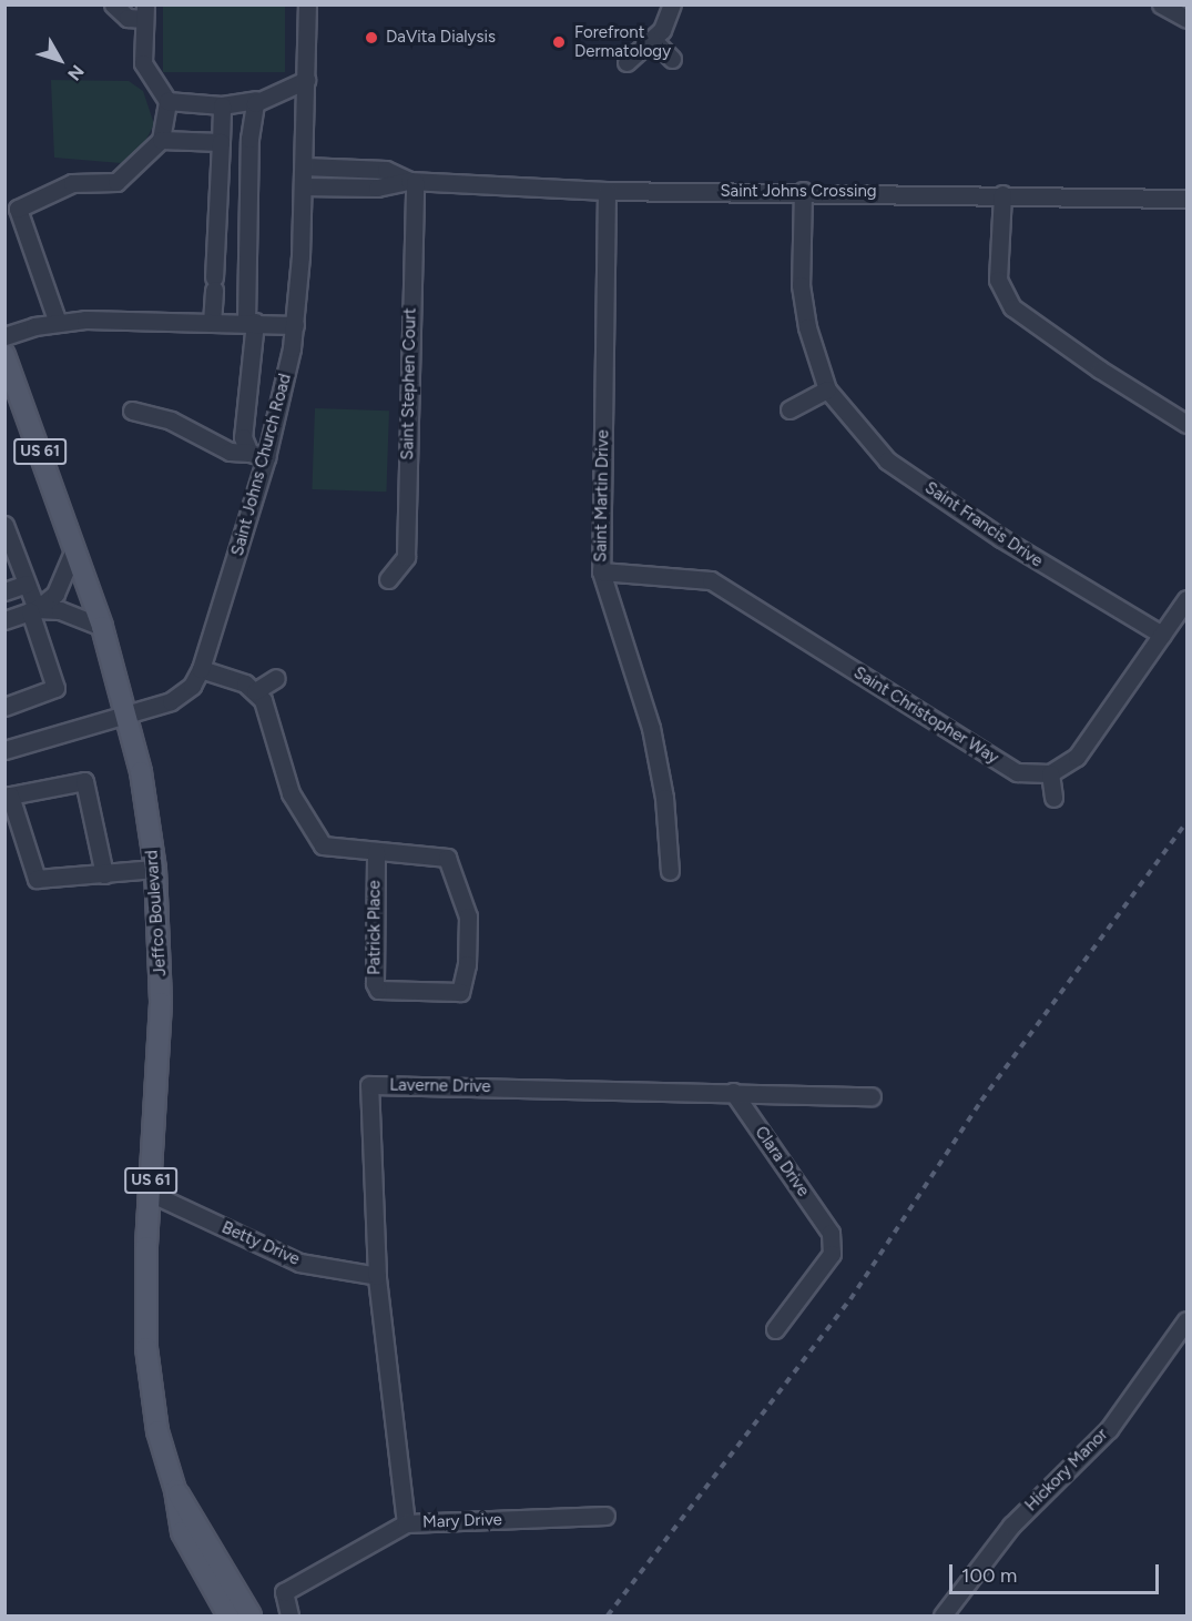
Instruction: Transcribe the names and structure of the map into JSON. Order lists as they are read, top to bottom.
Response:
{
  "streets": {
    "main road": ["US 61", "Jeffco Boulevard"],
    "street": [
      "Saint Johns Crossing",
      "Saint Stephen Court",
      "Saint Johns Church Road",
      "Saint Martin Drive",
      "Saint Francis Drive",
      "Saint Christopher Way",
      "Patrick Place",
      "Laverne Drive",
      "Clara Drive",
      "Betty Drive",
      "Hickory Manor",
      "Mary Drive"
    ]
  },
  "crossings": [
    ["Saint Johns Crossing", "Saint Stephen Court"],
    ["Saint Johns Crossing", "Saint Johns Church Road"],
    ["Saint Johns Crossing", "Saint Martin Drive"],
    ["Saint Johns Crossing", "Saint Francis Drive"],
    ["Saint Johns Church Road", "Jeffco Boulevard"],
    ["Saint Martin Drive", "Saint Christopher Way"],
    ["Jeffco Boulevard", "Betty Drive"],
    ["Laverne Drive", "Clara Drive"],
    ["Laverne Drive", "Betty Drive"],
    ["Laverne Drive", "Mary Drive"]
  ],
  "places": ["DaVita Dialysis", "Forefront Dermatology"],
  "scale_bar": "100 m",
  "north": "bottom right"
}
